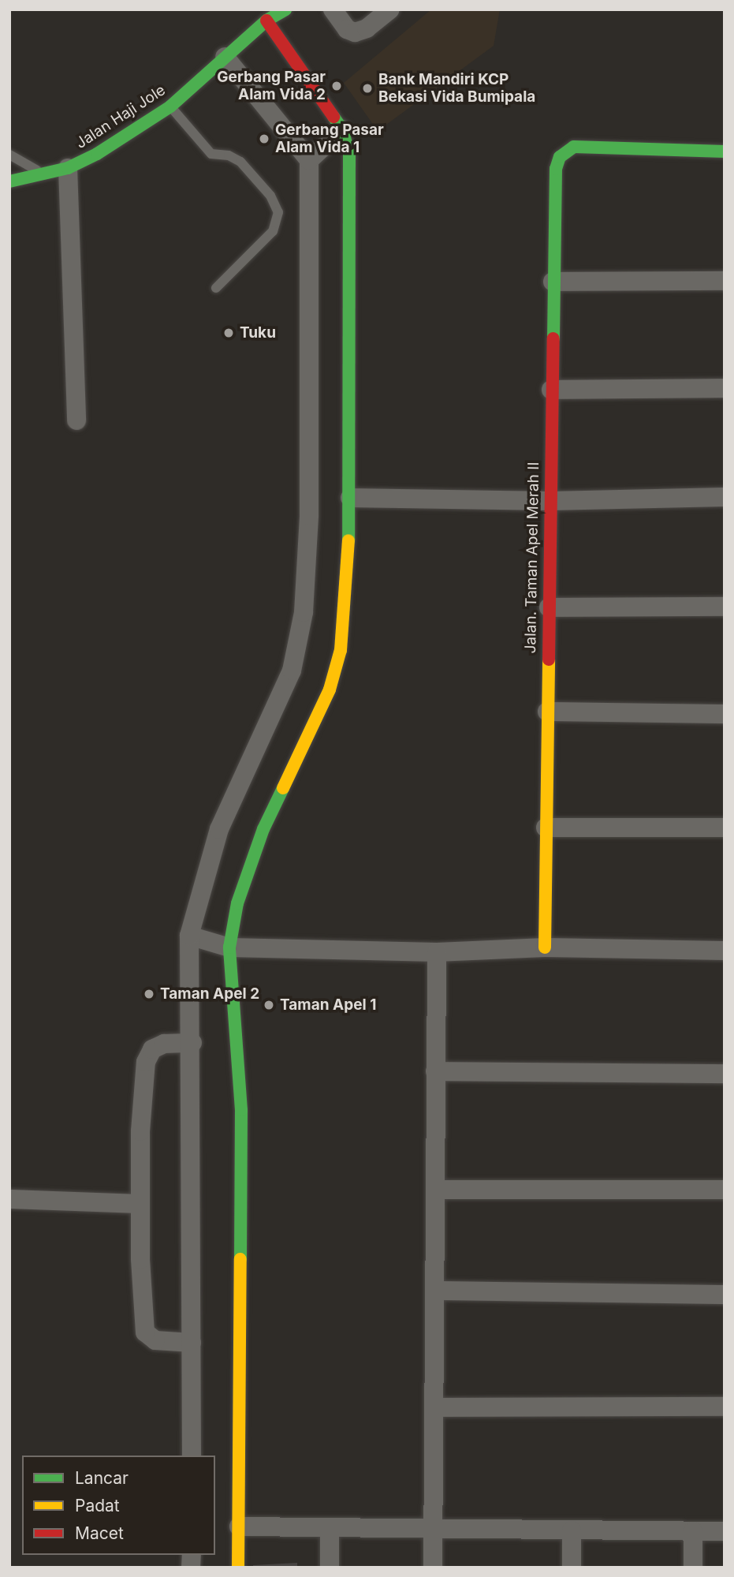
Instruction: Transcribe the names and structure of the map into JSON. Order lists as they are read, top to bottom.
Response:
{
  "streets": {
    "street": ["Jalan Haji Jole", "Jalan. Taman Apel Merah II"]
  },
  "places": [
    "Gerbang Pasar Alam Vida 2",
    "Bank Mandiri KCP Bekasi Vida Bumipala",
    "Gerbang Pasar Alam Vida 1",
    "Tuku",
    "Taman Apel 2",
    "Taman Apel 1"
  ],
  "legend": ["Lancar", "Padat", "Macet"]
}
